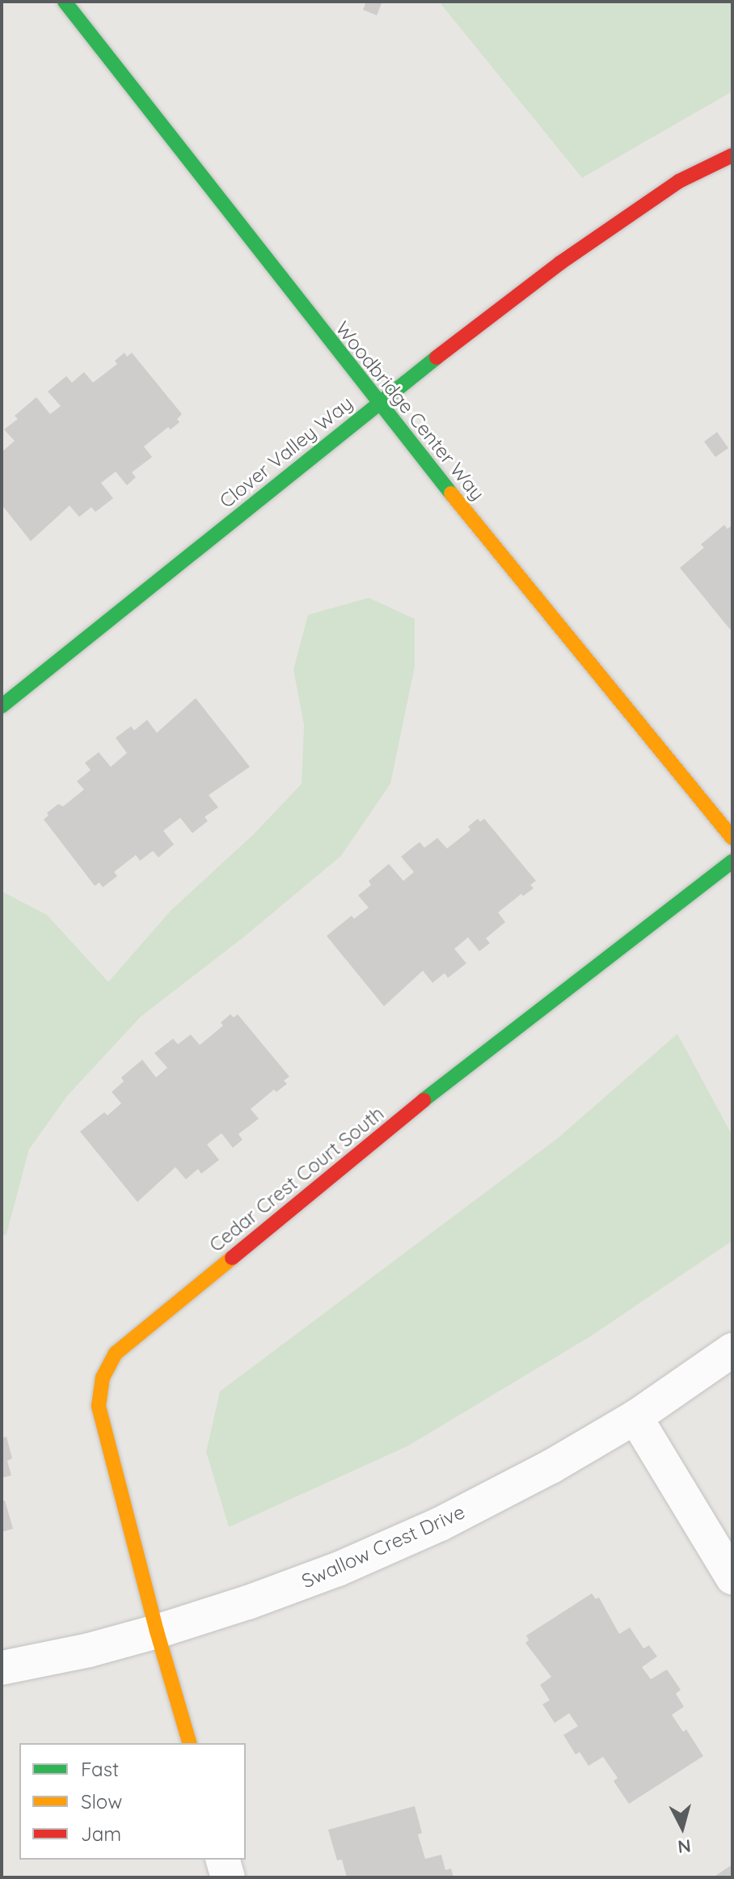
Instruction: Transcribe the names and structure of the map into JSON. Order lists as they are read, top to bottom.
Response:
{
  "streets": {
    "street": [
      "Woodbridge Center Way",
      "Clover Valley Way",
      "Cedar Crest Court South",
      "Swallow Crest Drive"
    ]
  },
  "crossings": [
    ["Woodbridge Center Way", "Clover Valley Way"],
    ["Cedar Crest Court South", "Swallow Crest Drive"]
  ],
  "legend": ["Fast", "Slow", "Jam"],
  "north": "bottom"
}
